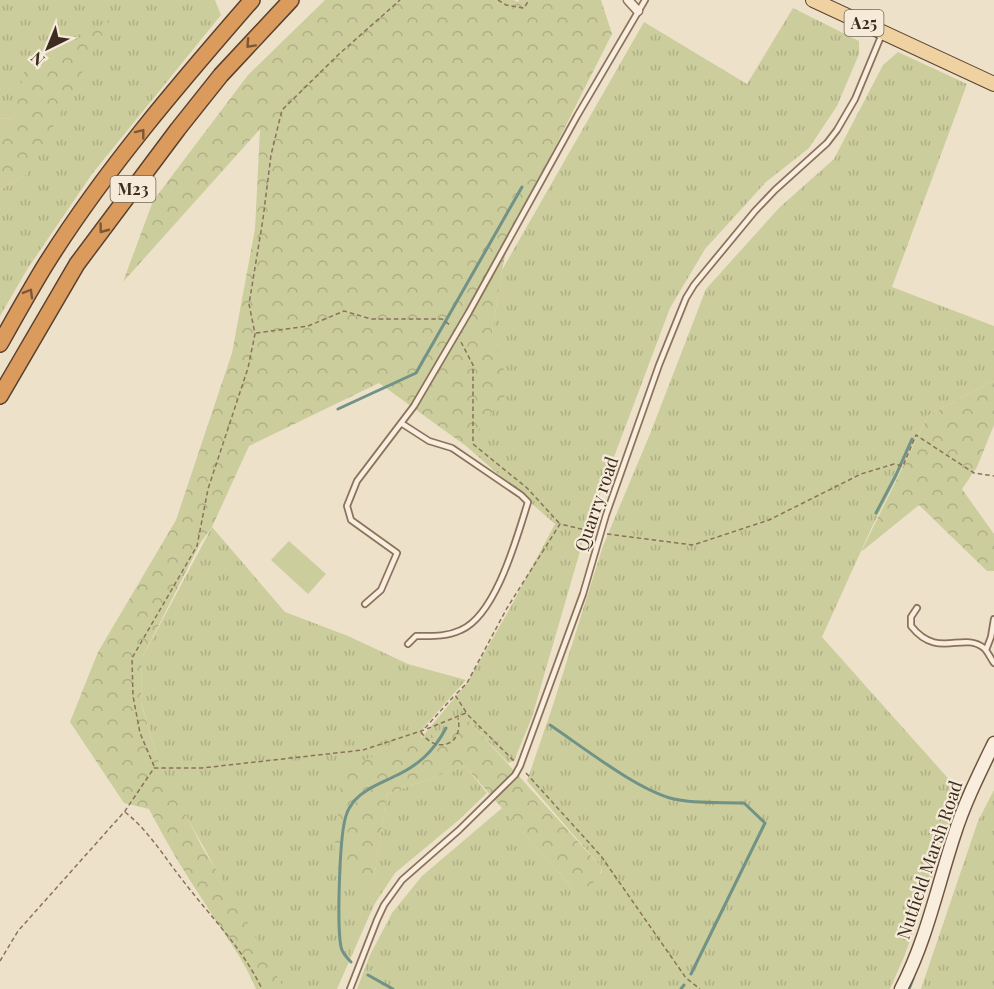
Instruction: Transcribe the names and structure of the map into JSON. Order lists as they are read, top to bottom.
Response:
{
  "streets": {
    "highway": ["M23"],
    "main road": ["A25"],
    "street": ["Nutfield Marsh Road"],
    "lane": ["Quarry road"]
  },
  "crossings": [
    ["A25", "Quarry road"]
  ],
  "north": "bottom left"
}
